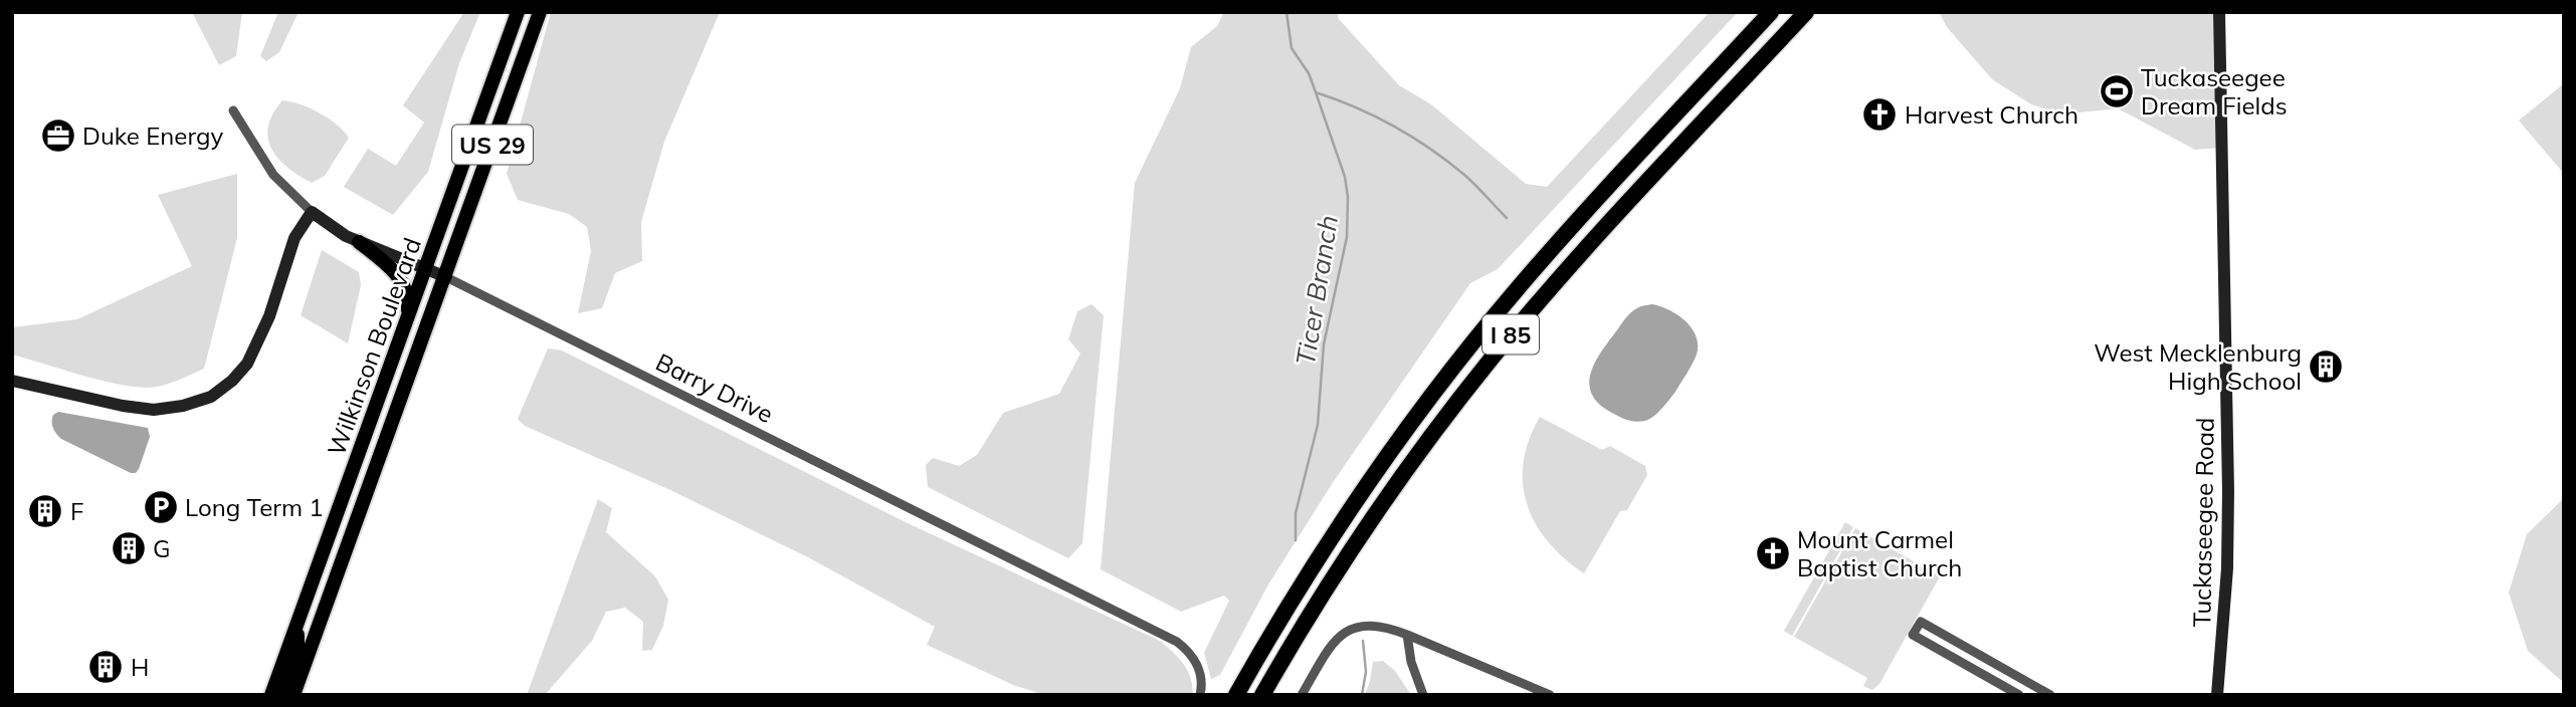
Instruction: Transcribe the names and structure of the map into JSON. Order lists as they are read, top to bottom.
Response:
{
  "streets": {
    "highway": ["I 85"],
    "main road": ["US 29", "Wilkinson Boulevard"],
    "street": ["Barry Drive", "Tuckaseegee Road"]
  },
  "crossings": [
    ["Wilkinson Boulevard", "Barry Drive"]
  ],
  "water": ["Ticer Branch"],
  "places": {
    "sports": ["Tuckaseegee Dream Fields"],
    "church": ["Harvest Church", "Mount Carmel Baptist Church"],
    "office": ["Duke Energy"],
    "building": [
      "West Mecklenburg High School",
      "F",
      "G",
      "H"
    ],
    "parking": ["Long Term 1"]
  }
}
